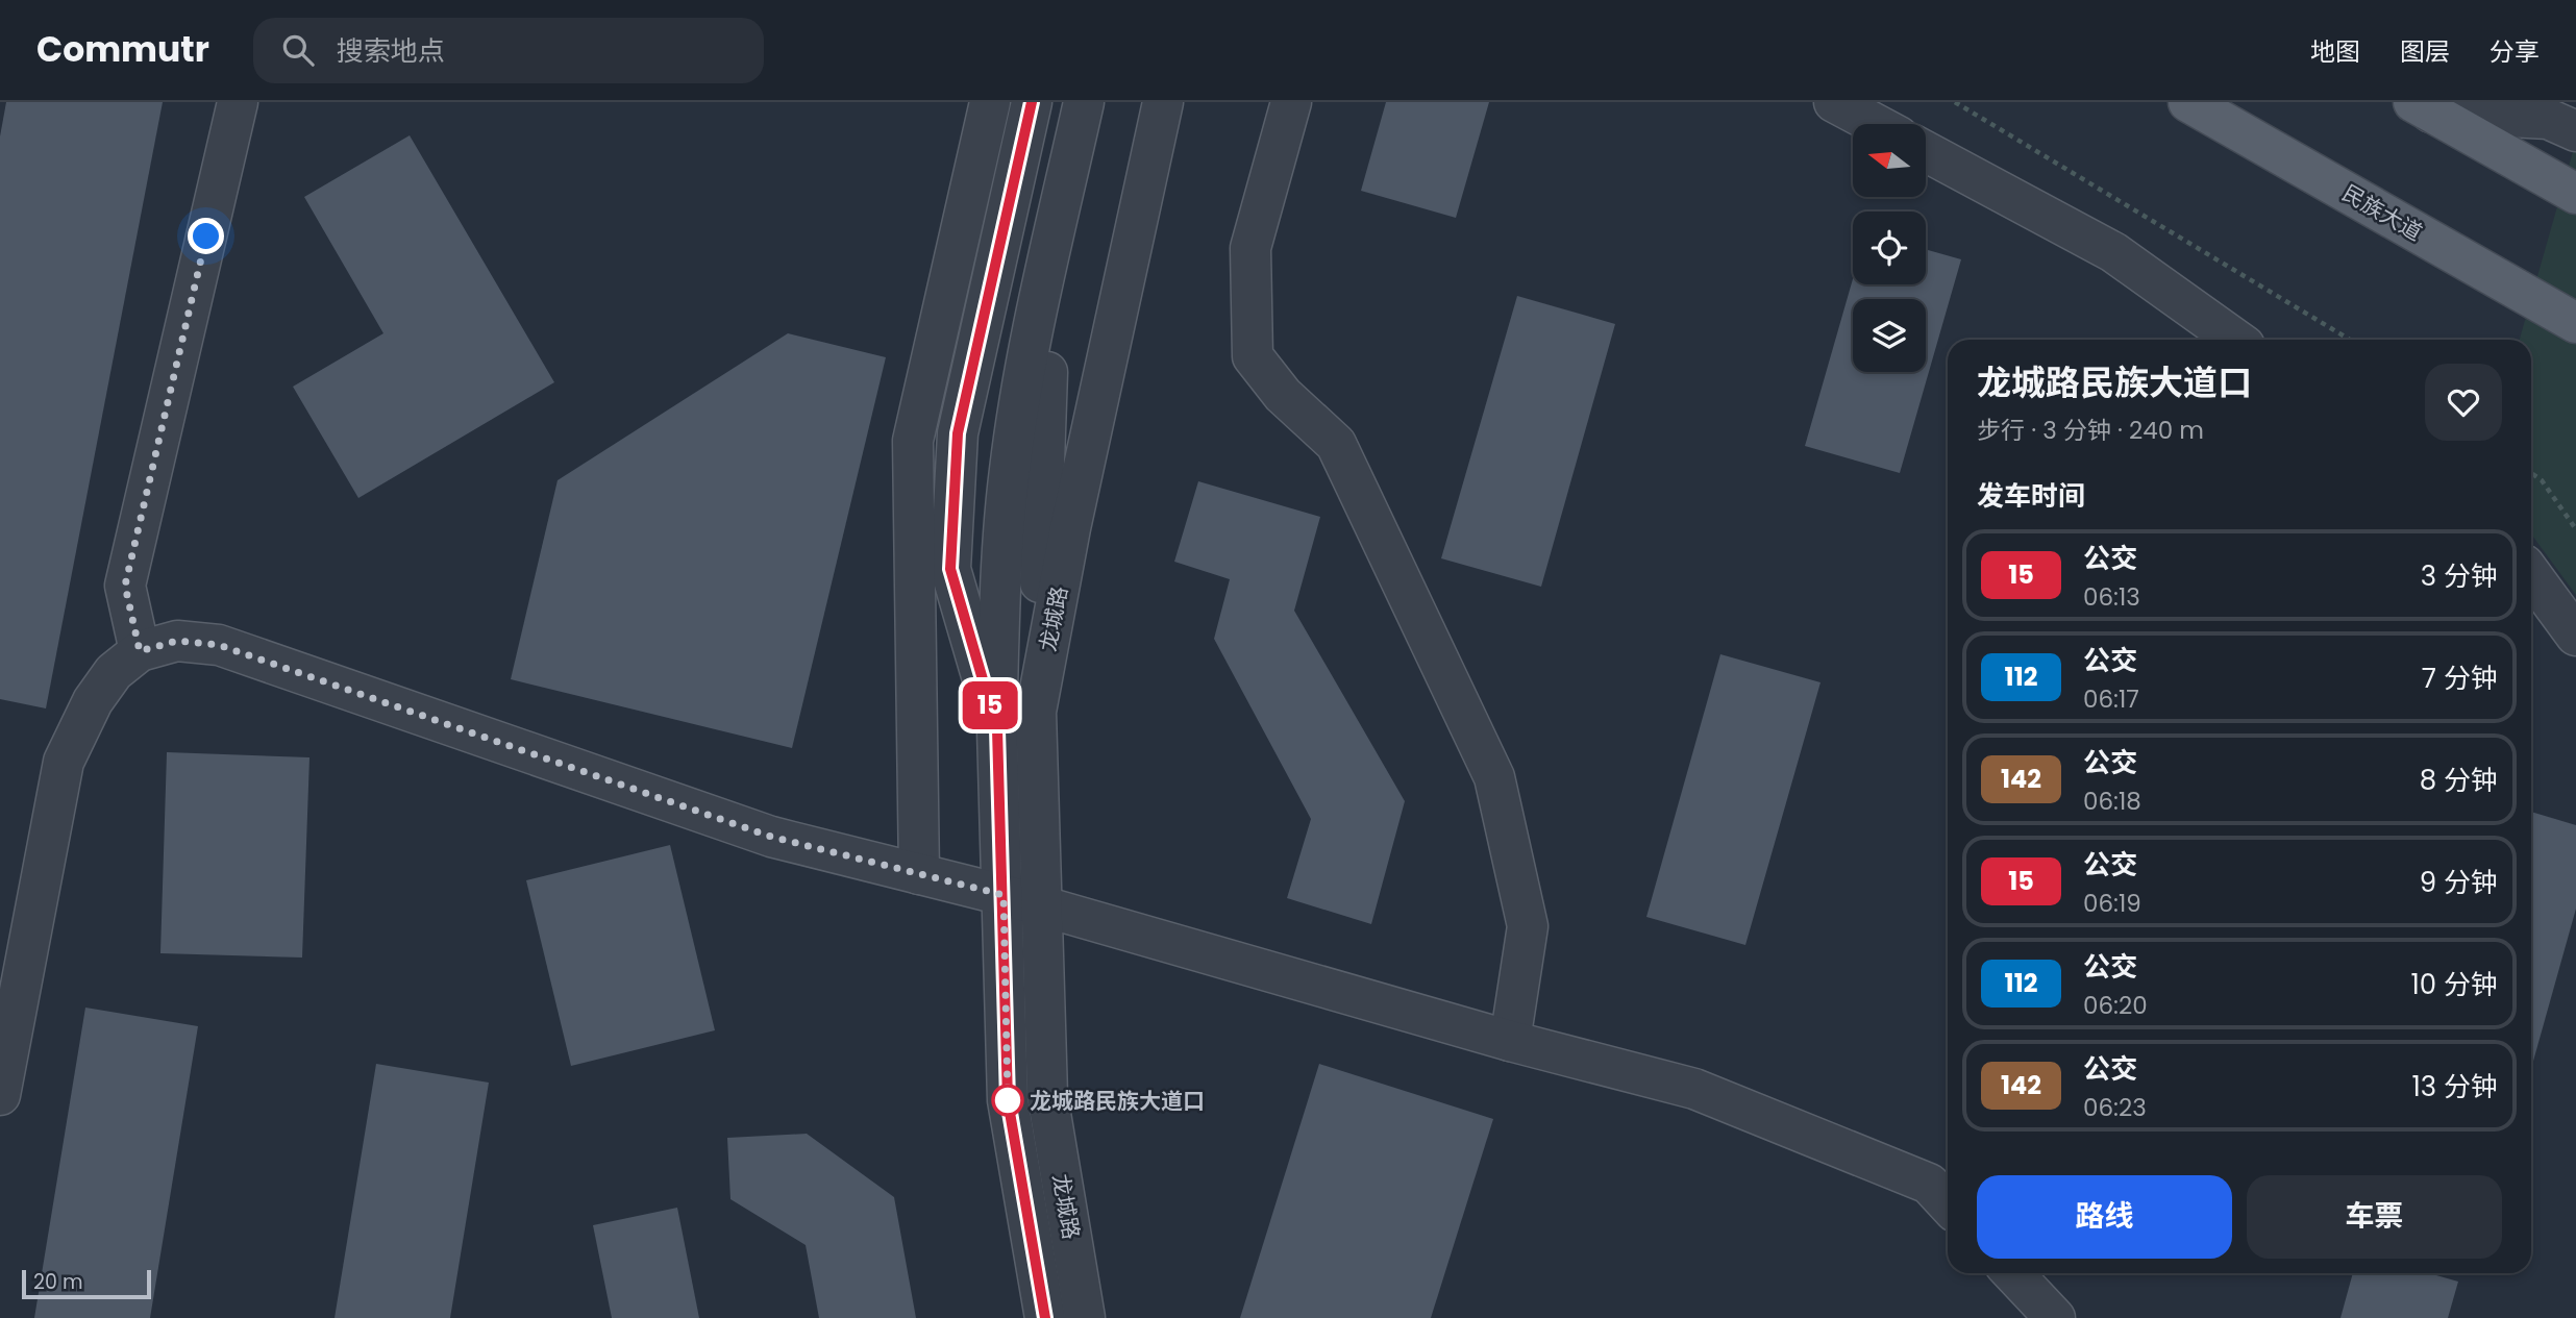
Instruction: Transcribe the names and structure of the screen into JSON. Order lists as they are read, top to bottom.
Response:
{
  "streets": {
    "main road": ["民族大道"],
    "street": ["龙城路"]
  },
  "places": ["龙城路民族大道口"],
  "lines": ["bus line 15"],
  "scale_bar": "20 m",
  "north": "left",
  "page": {
    "header": "Commutr",
    "search": "搜索地点",
    "nav": ["地图", "图层", "分享"],
    "on_map": "15",
    "heading": [
      ["龙城路民族大道口", "步行 · 3 分钟 · 240 m"],
      "发车时间"
    ],
    "list": [
      {
        "mark": "15",
        "name": "公交",
        "note": "06:13",
        "value": "3 分钟"
      },
      {
        "mark": "112",
        "name": "公交",
        "note": "06:17",
        "value": "7 分钟"
      },
      {
        "mark": "142",
        "name": "公交",
        "note": "06:18",
        "value": "8 分钟"
      },
      {
        "mark": "15",
        "name": "公交",
        "note": "06:19",
        "value": "9 分钟"
      },
      {
        "mark": "112",
        "name": "公交",
        "note": "06:20",
        "value": "10 分钟"
      },
      {
        "mark": "142",
        "name": "公交",
        "note": "06:23",
        "value": "13 分钟"
      }
    ],
    "buttons": ["路线", "车票"],
    "scale": "20 m"
  }
}
